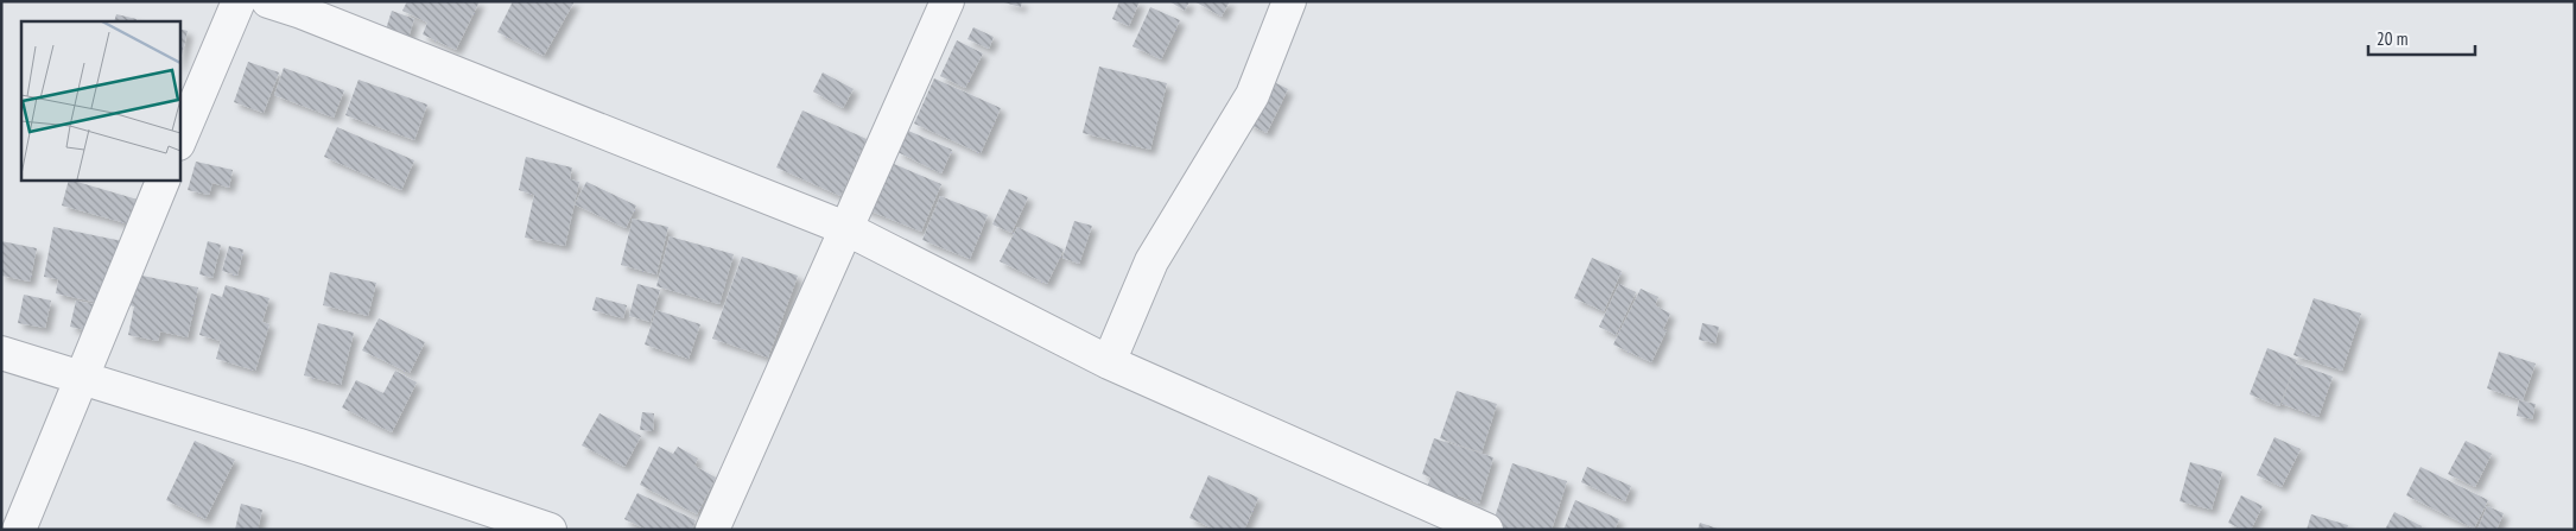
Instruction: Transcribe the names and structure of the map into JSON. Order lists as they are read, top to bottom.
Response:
{
  "scale_bar": "20 m"
}
